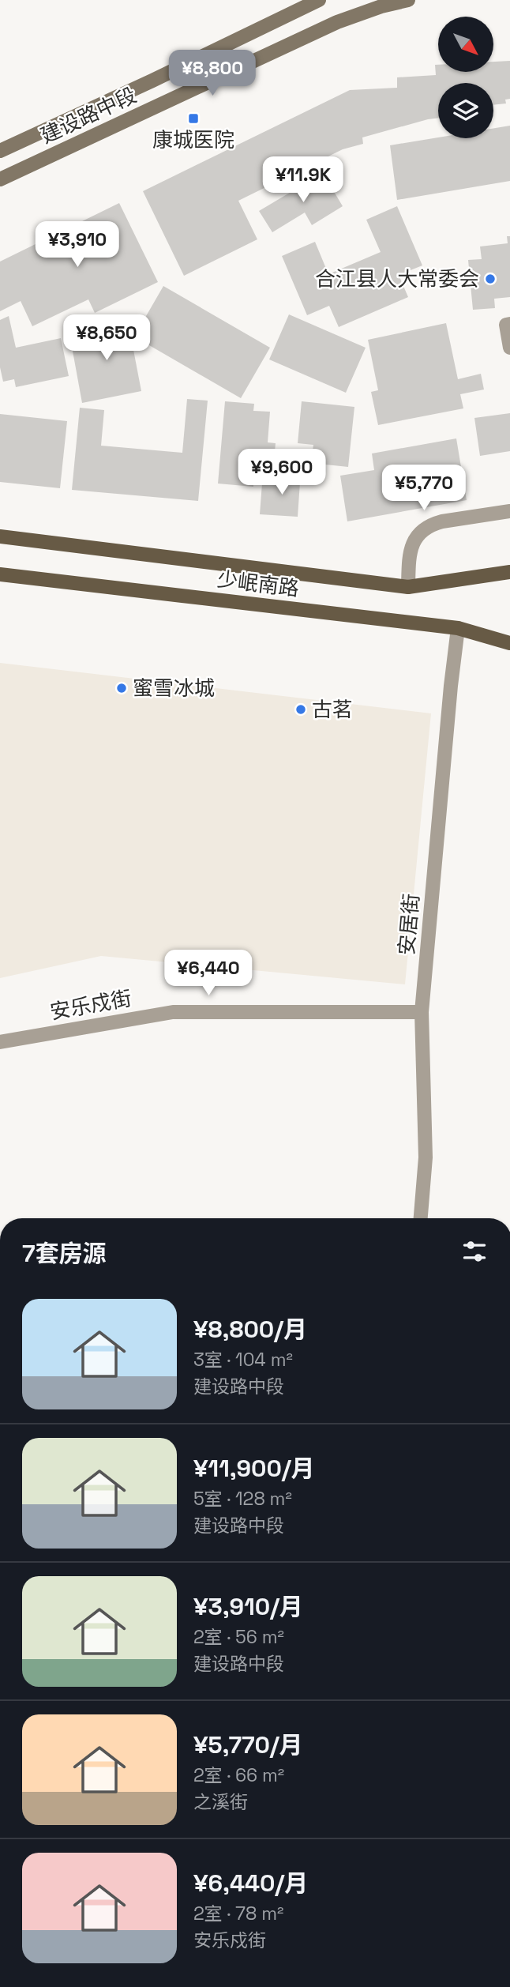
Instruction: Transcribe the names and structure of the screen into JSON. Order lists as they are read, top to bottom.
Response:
{
  "streets": {
    "main road": ["建设路中段", "少岷南路"],
    "street": ["安居街", "安乐戍街"]
  },
  "crossings": [
    ["少岷南路", "安居街"],
    ["安居街", "安乐戍街"]
  ],
  "places": {
    "transit": ["康城医院"],
    "other": ["合江县人大常委会", "蜜雪冰城", "古茗"]
  },
  "north": "bottom right",
  "page": {
    "price": [
      "¥8,800",
      "¥11.9K",
      "¥3,910",
      "¥8,650",
      "¥9,600",
      "¥5,770",
      "¥6,440"
    ],
    "heading": "7套房源",
    "list": [
      {
        "name": "¥8,800/月",
        "note": "3室 · 104 m² · 建设路中段"
      },
      {
        "name": "¥11,900/月",
        "note": "5室 · 128 m² · 建设路中段"
      },
      {
        "name": "¥3,910/月",
        "note": "2室 · 56 m² · 建设路中段"
      },
      {
        "name": "¥5,770/月",
        "note": "2室 · 66 m² · 之溪街"
      },
      {
        "name": "¥6,440/月",
        "note": "2室 · 78 m² · 安乐戍街"
      }
    ]
  }
}
